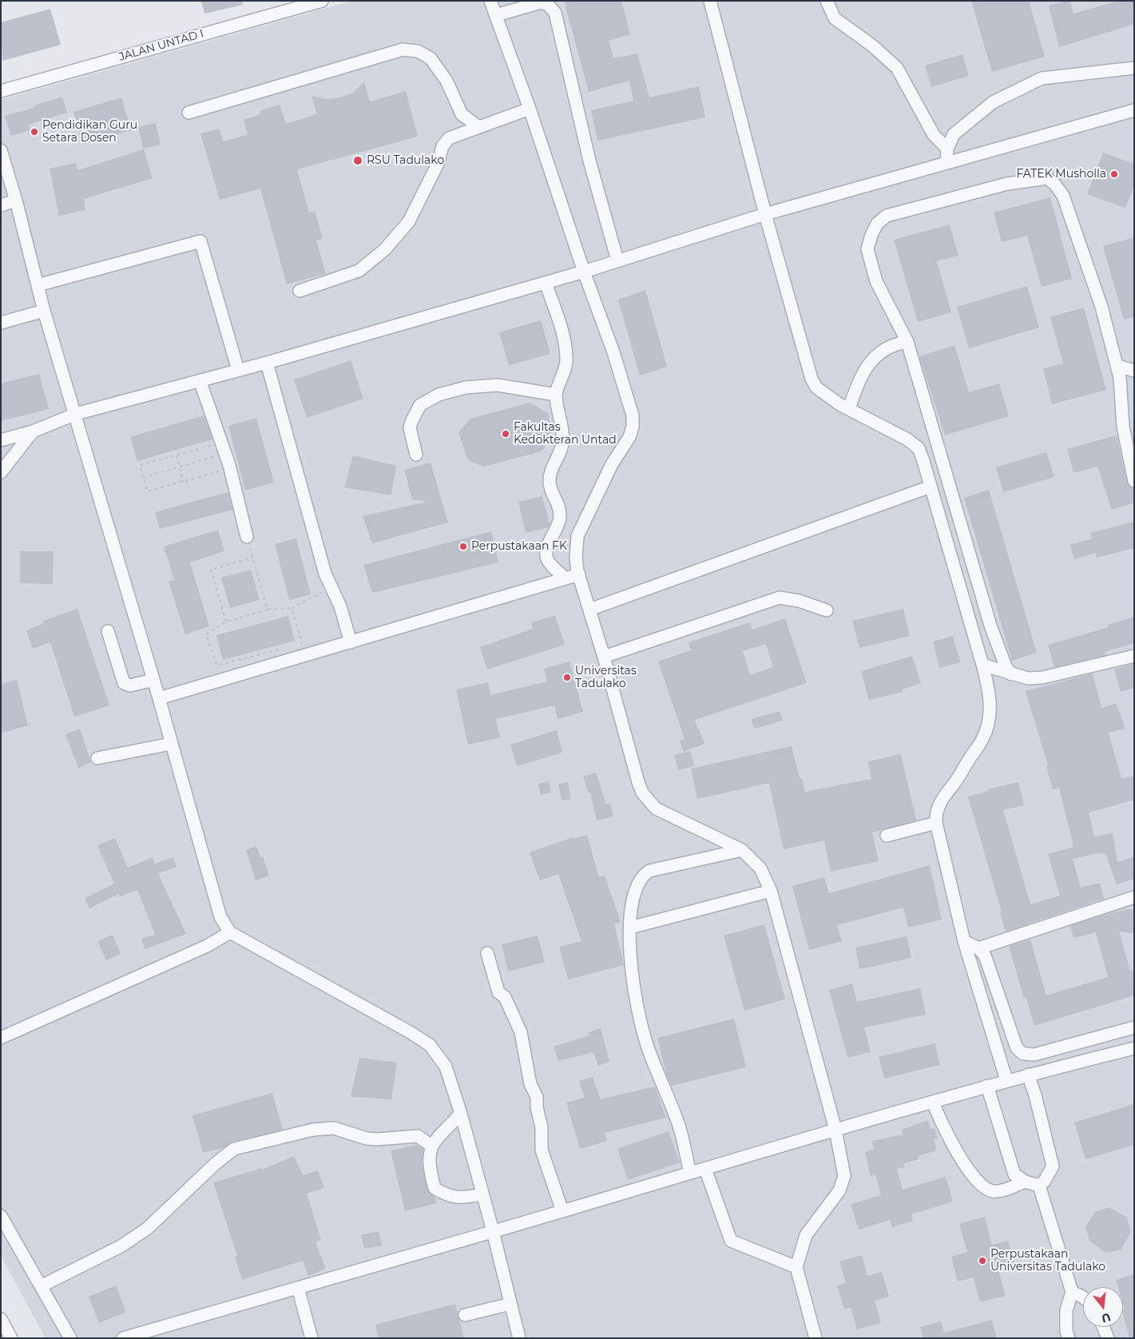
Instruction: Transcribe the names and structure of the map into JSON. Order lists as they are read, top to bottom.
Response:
{
  "streets": {
    "street": ["JALAN UNTAD I"]
  },
  "places": [
    "Pendidikan Guru Setara Dosen",
    "RSU Tadulako",
    "FATEK Musholla",
    "Fakultas Kedokteran Untad",
    "Perpustakaan FK",
    "Universitas Tadulako",
    "Perpustakaan Universitas Tadulako"
  ],
  "north": "bottom"
}
